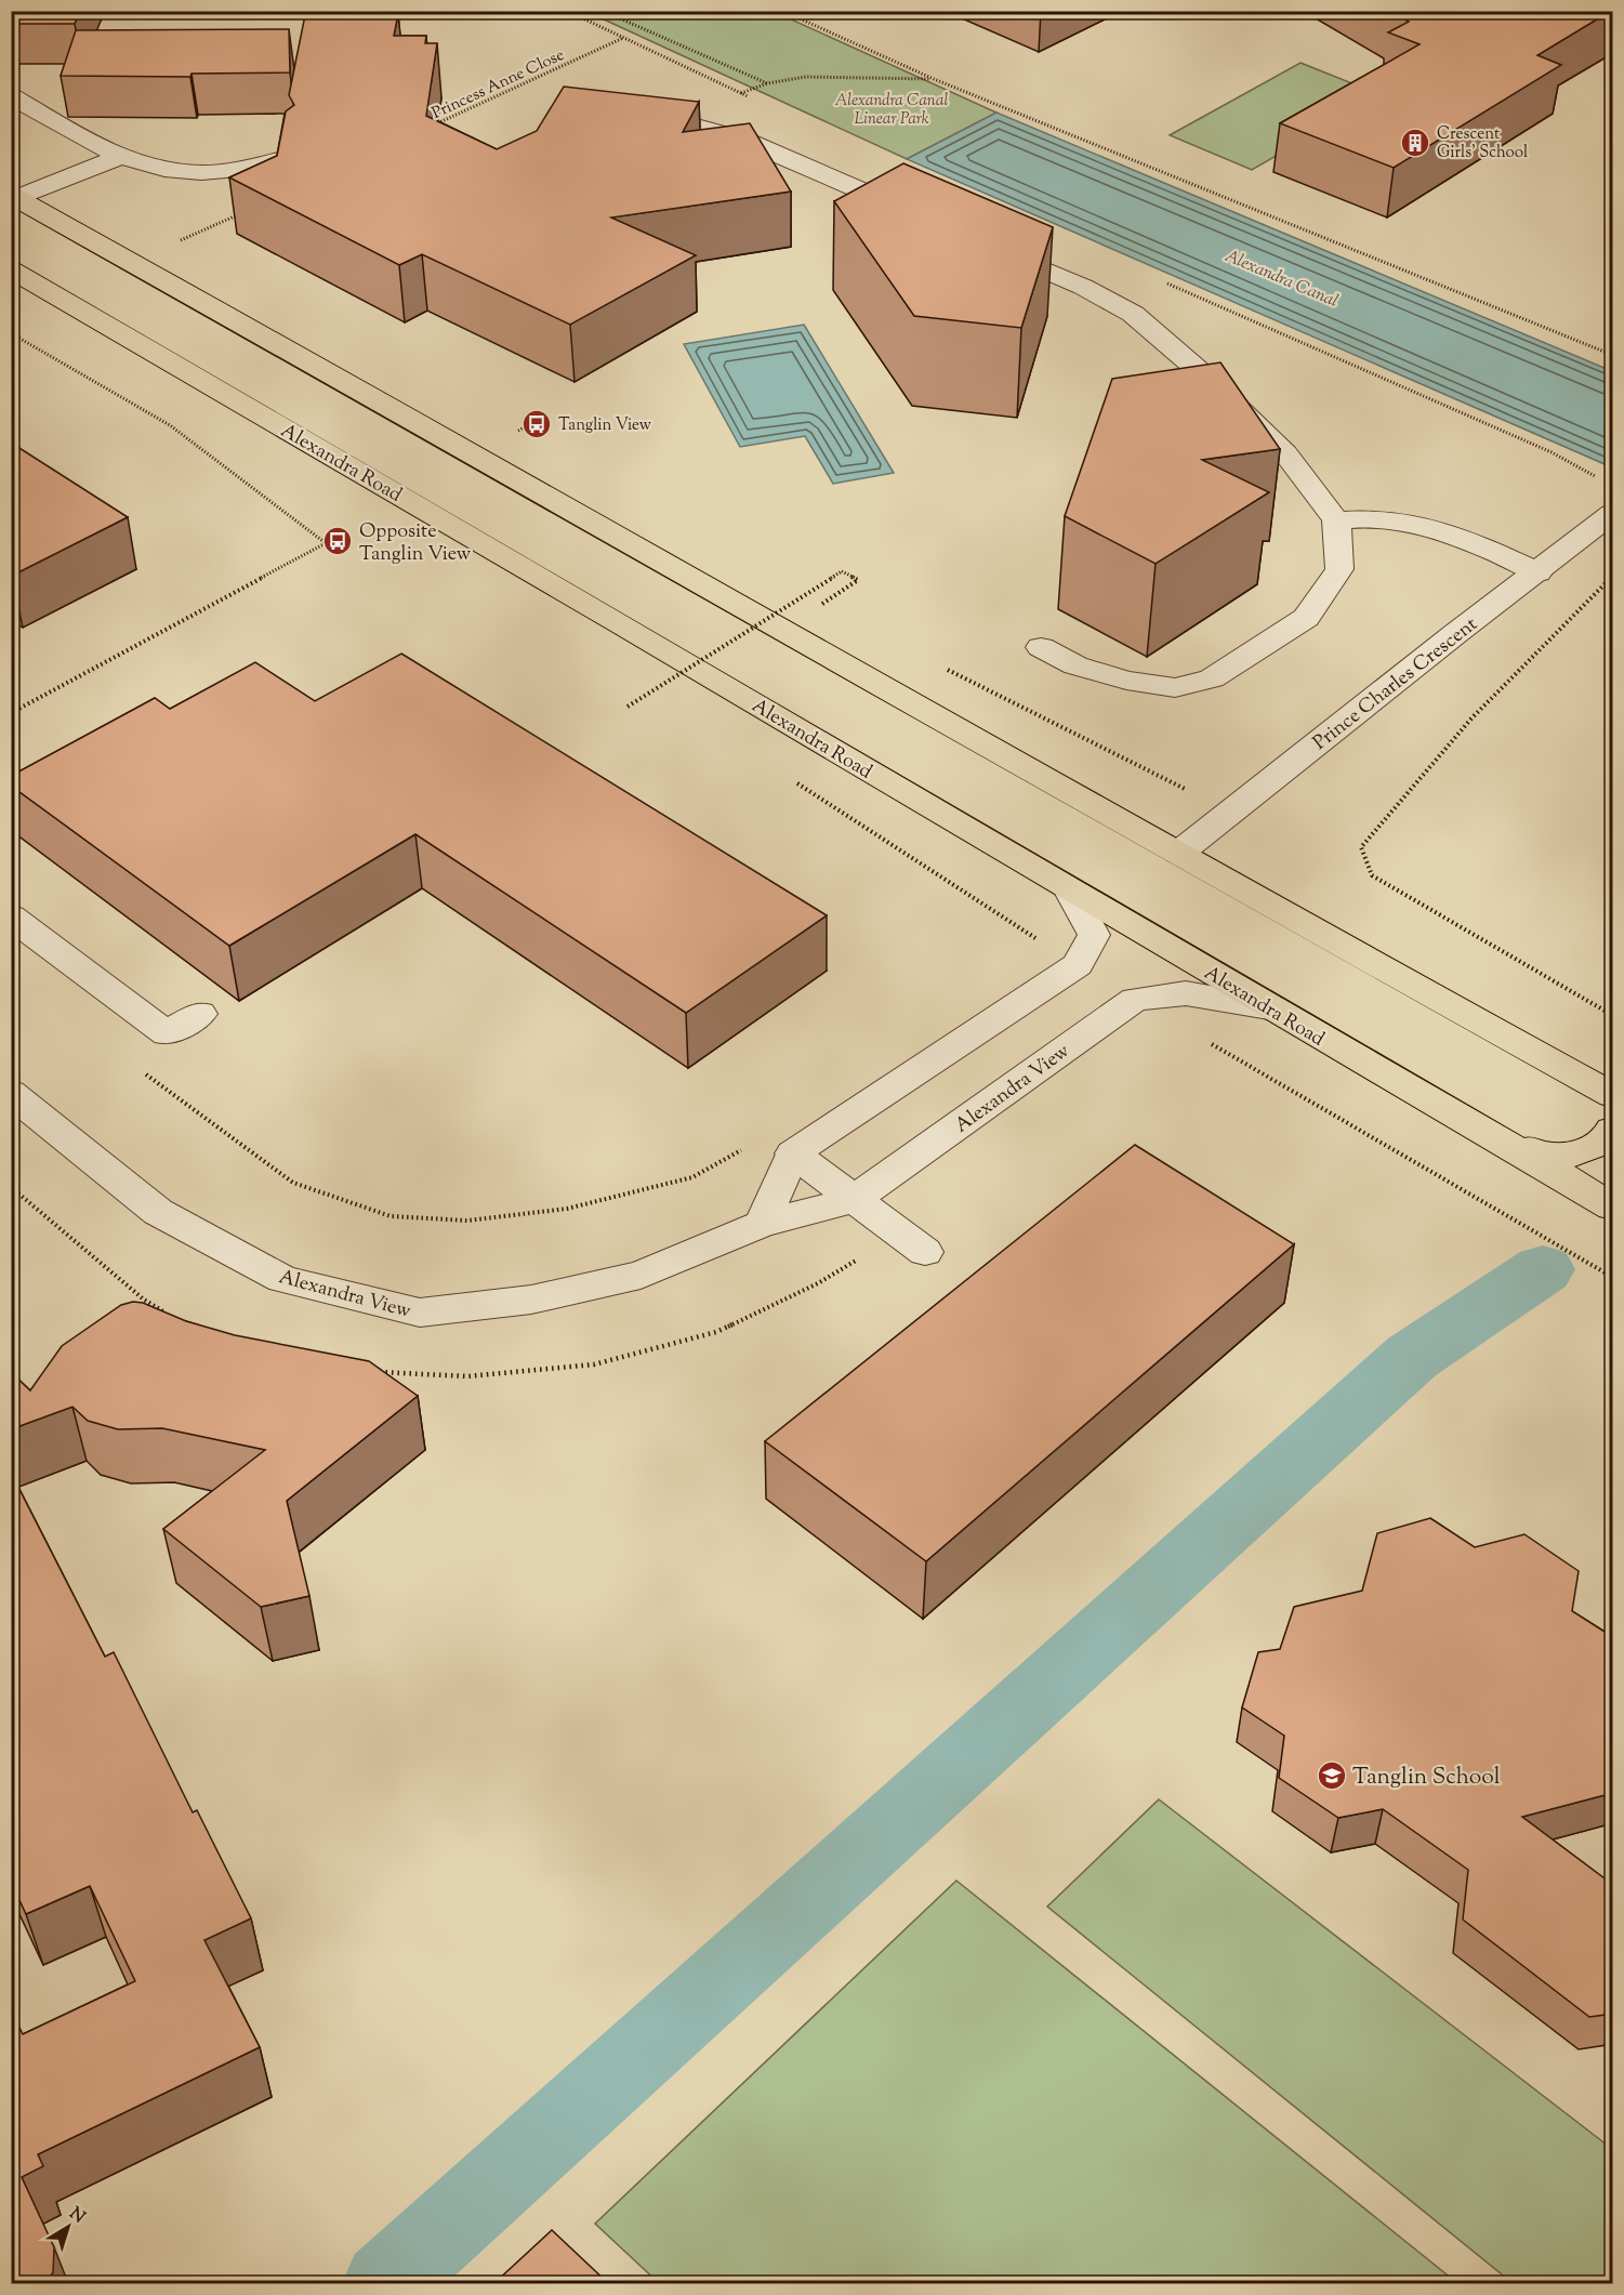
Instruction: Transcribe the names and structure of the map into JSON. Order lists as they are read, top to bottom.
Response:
{
  "streets": {
    "main road": ["Alexandra Road"],
    "street": ["Prince Charles Crescent", "Alexandra View"],
    "path": ["Princess Anne Close"]
  },
  "crossings": [
    ["Alexandra Road", "Alexandra View"]
  ],
  "water": ["Alexandra Canal"],
  "parks": ["Alexandra Canal Linear Park"],
  "places": {
    "building": ["Crescent Girls' School"],
    "bus stop": ["Tanglin View", "Opposite Tanglin View"],
    "school or university": ["Tanglin School"]
  },
  "north": "top right"
}
